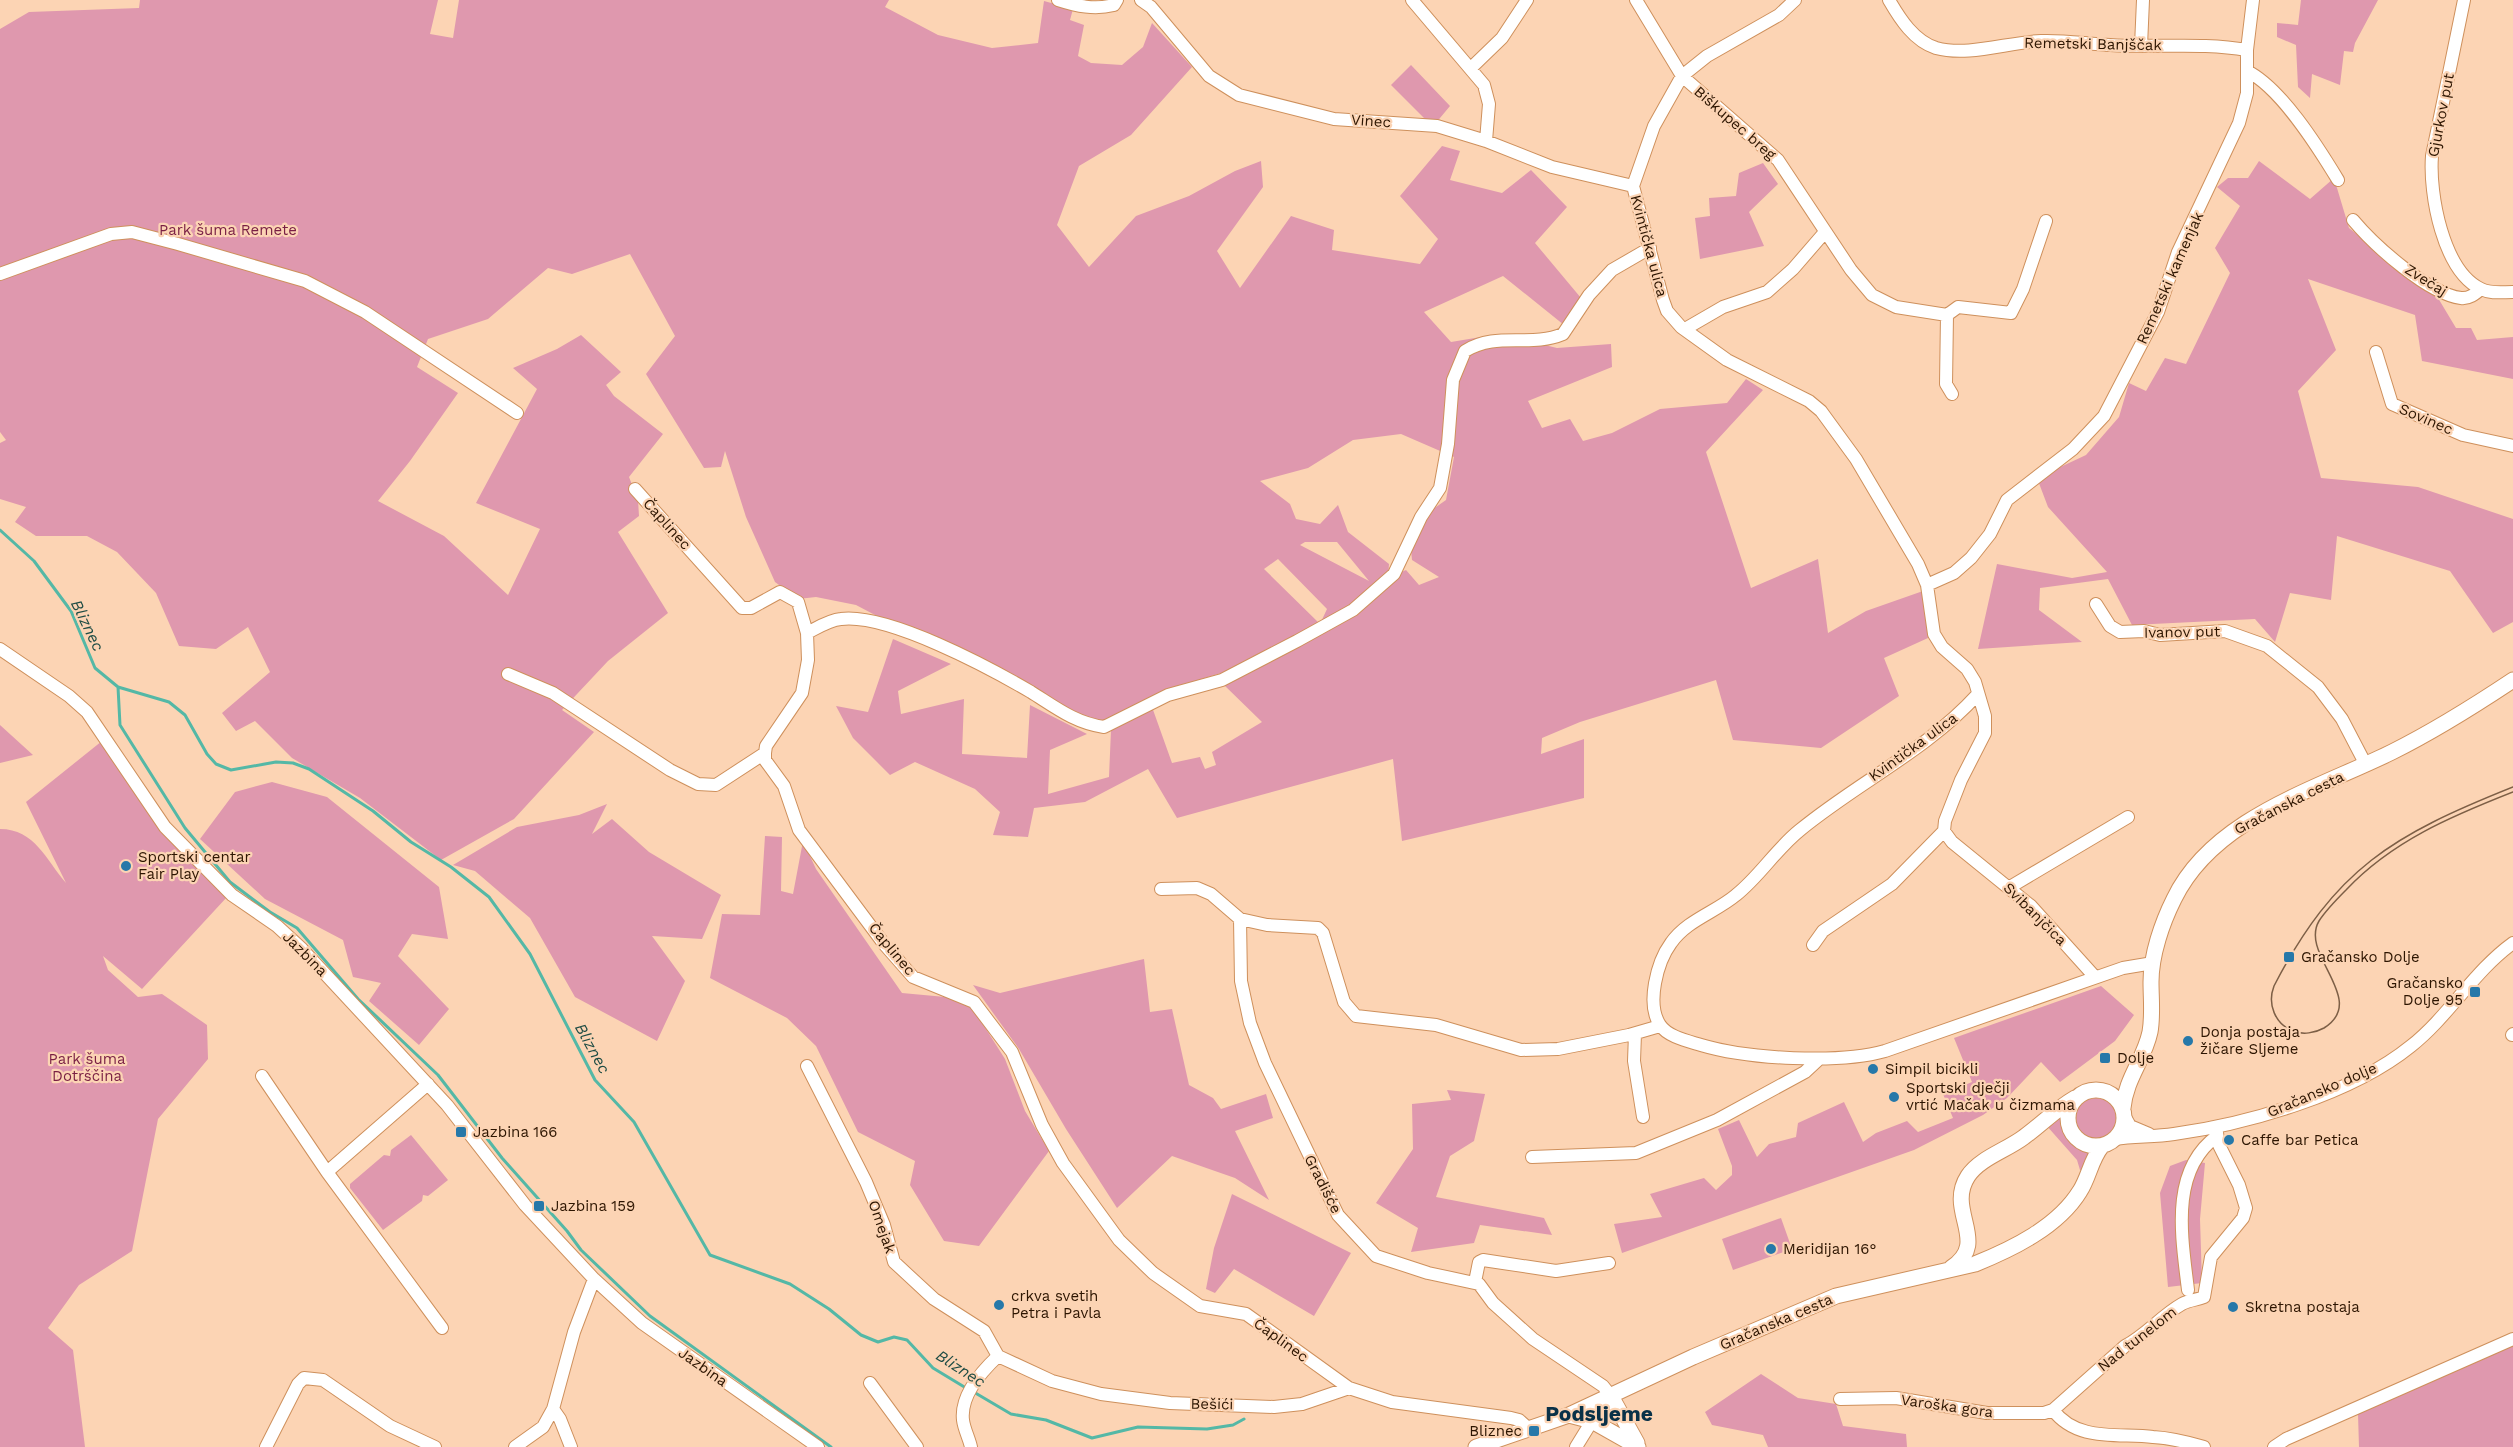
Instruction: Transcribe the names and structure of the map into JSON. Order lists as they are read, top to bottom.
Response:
{
  "streets": {
    "main road": ["Gračanska cesta"],
    "street": [
      "Remetski Banjščak",
      "Gjurkov put",
      "Vinec",
      "Biškupec breg",
      "Kvintička ulica",
      "Remetski kamenjak",
      "Zvečaj",
      "Sovinec",
      "Čaplinec",
      "Ivanov put",
      "Svibanjčica",
      "Jazbina",
      "Gračansko dolje",
      "Gradišće",
      "Omejak",
      "Nad tunelom",
      "Bešići",
      "Varoška gora"
    ]
  },
  "crossings": [
    ["Remetski Banjščak", "Remetski kamenjak"],
    ["Gjurkov put", "Zvečaj"],
    ["Vinec", "Kvintička ulica"],
    ["Biškupec breg", "Kvintička ulica"],
    ["Kvintička ulica", "Remetski kamenjak"],
    ["Čaplinec", "Bešići"],
    ["Ivanov put", "Gračanska cesta"],
    ["Gračanska cesta", "Gračansko dolje"],
    ["Gračansko dolje", "Nad tunelom"],
    ["Omejak", "Bešići"],
    ["Nad tunelom", "Varoška gora"]
  ],
  "districts": ["Podsljeme"],
  "water": ["Bliznec"],
  "parks": ["Park šuma Remete", "Park šuma Dotrščina"],
  "places": {
    "other": [
      "Sportski centar Fair Play",
      "Donja postaja žičare Sljeme",
      "Simpil bicikli",
      "Sportski dječji vrtić Mačak u čizmama",
      "Caffe bar Petica",
      "Meridijan 16°",
      "crkva svetih Petra i Pavla",
      "Skretna postaja"
    ],
    "transit": [
      "Gračansko Dolje",
      "Gračansko Dolje 95",
      "Dolje",
      "Jazbina 166",
      "Jazbina 159",
      "Bliznec"
    ]
  }
}
